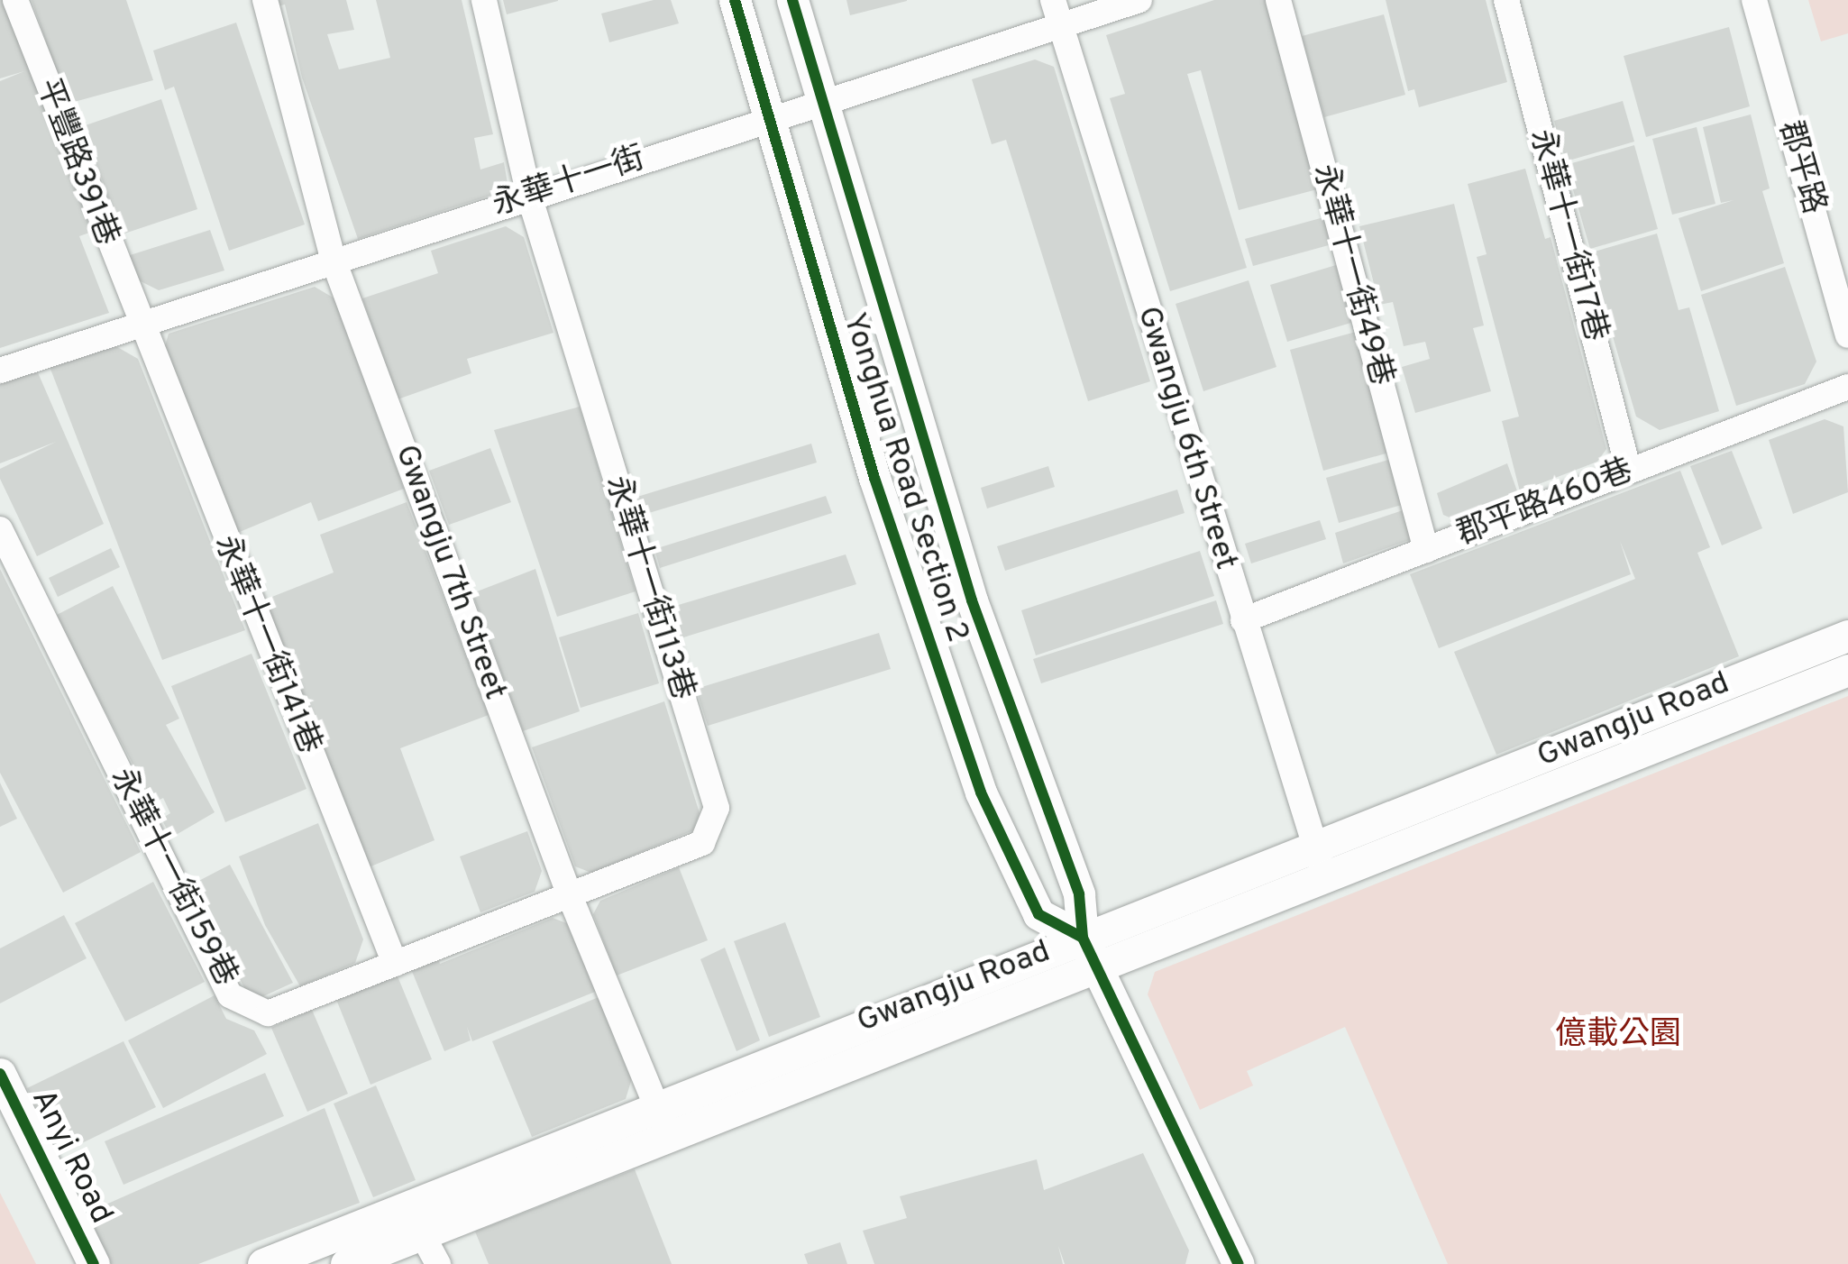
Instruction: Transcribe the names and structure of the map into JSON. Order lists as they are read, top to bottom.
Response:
{
  "streets": {
    "street": [
      "平豐路391巷",
      "郡平路",
      "永華十一街",
      "永華十一街17巷",
      "永華十一街49巷",
      "Gwangju 6th Street",
      "Yonghua Road Section 2",
      "郡平路460巷",
      "Gwangju 7th Street",
      "永華十一街113巷",
      "永華十一街141巷",
      "Gwangju Road",
      "永華十一街159巷",
      "Anyi Road"
    ]
  },
  "crossings": [
    ["平豐路391巷", "永華十一街"],
    ["平豐路391巷", "永華十一街141巷"],
    ["永華十一街", "Gwangju 6th Street"],
    ["永華十一街", "Yonghua Road Section 2"],
    ["永華十一街", "Gwangju 7th Street"],
    ["永華十一街", "永華十一街113巷"],
    ["永華十一街", "永華十一街141巷"],
    ["永華十一街17巷", "郡平路460巷"],
    ["永華十一街49巷", "郡平路460巷"],
    ["Gwangju 6th Street", "郡平路460巷"],
    ["Gwangju 6th Street", "Gwangju Road"],
    ["Yonghua Road Section 2", "Gwangju Road"],
    ["Gwangju 7th Street", "永華十一街113巷"],
    ["Gwangju 7th Street", "Gwangju Road"],
    ["Gwangju 7th Street", "永華十一街159巷"],
    ["永華十一街113巷", "永華十一街159巷"],
    ["永華十一街141巷", "永華十一街159巷"]
  ],
  "parks": ["億載公園"]
}
